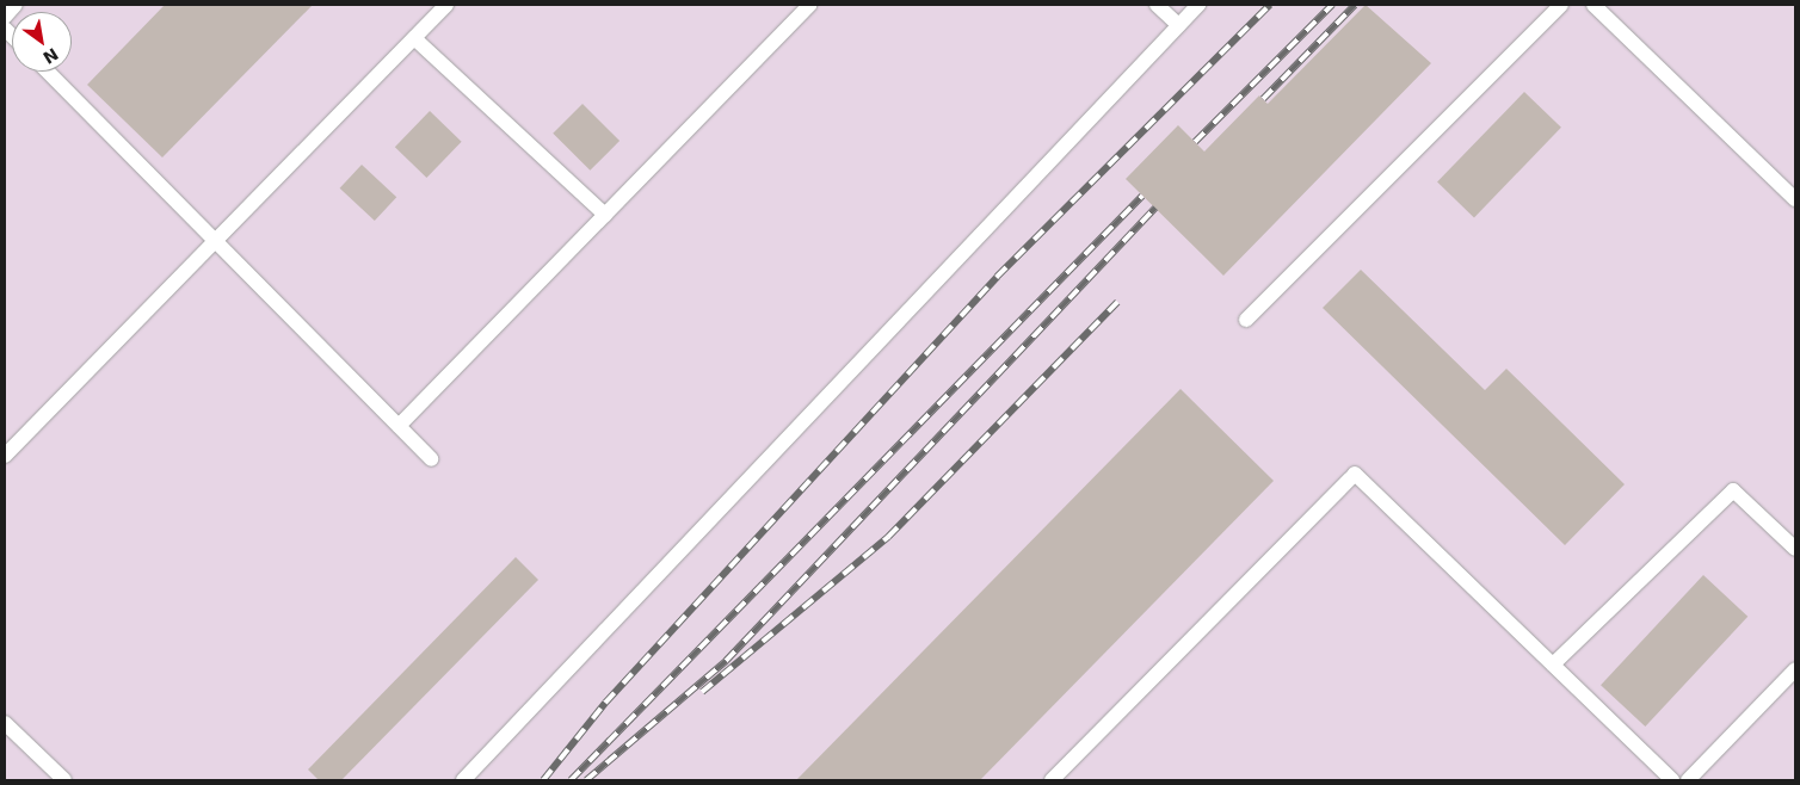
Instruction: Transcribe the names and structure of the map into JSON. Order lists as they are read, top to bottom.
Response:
{
  "north": "bottom right"
}
